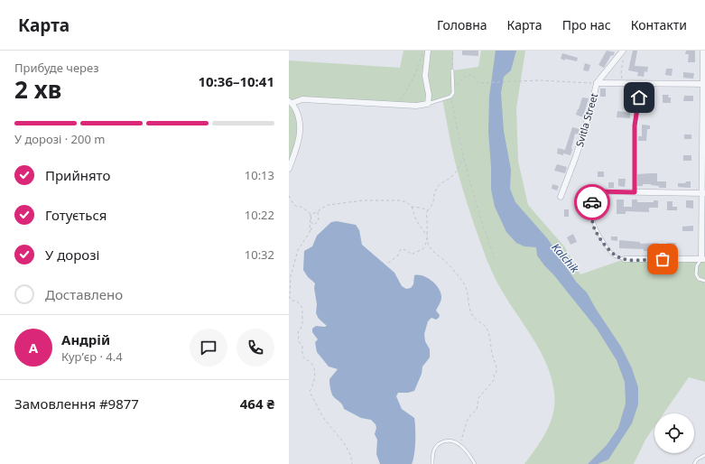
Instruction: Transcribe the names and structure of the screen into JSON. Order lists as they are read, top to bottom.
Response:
{
  "streets": {
    "street": ["Svitla Street"]
  },
  "water": ["Kalchik"],
  "page": {
    "header": "Карта",
    "nav": [
      "Головна",
      "Карта",
      "Про нас",
      "Контакти"
    ],
    "heading": ["2 хв", "Прибуде через", "10:36–10:41"],
    "panel": [
      "Андрій",
      "Кур’єр · 4.4",
      "Замовлення #9877",
      "464 ₴"
    ],
    "bar": "У дорозі · 200 m",
    "list": [
      ["Прийнято", "10:13"],
      ["Готується", "10:22"],
      ["У дорозі", "10:32"],
      "Доставлено"
    ],
    "round": "А"
  }
}
